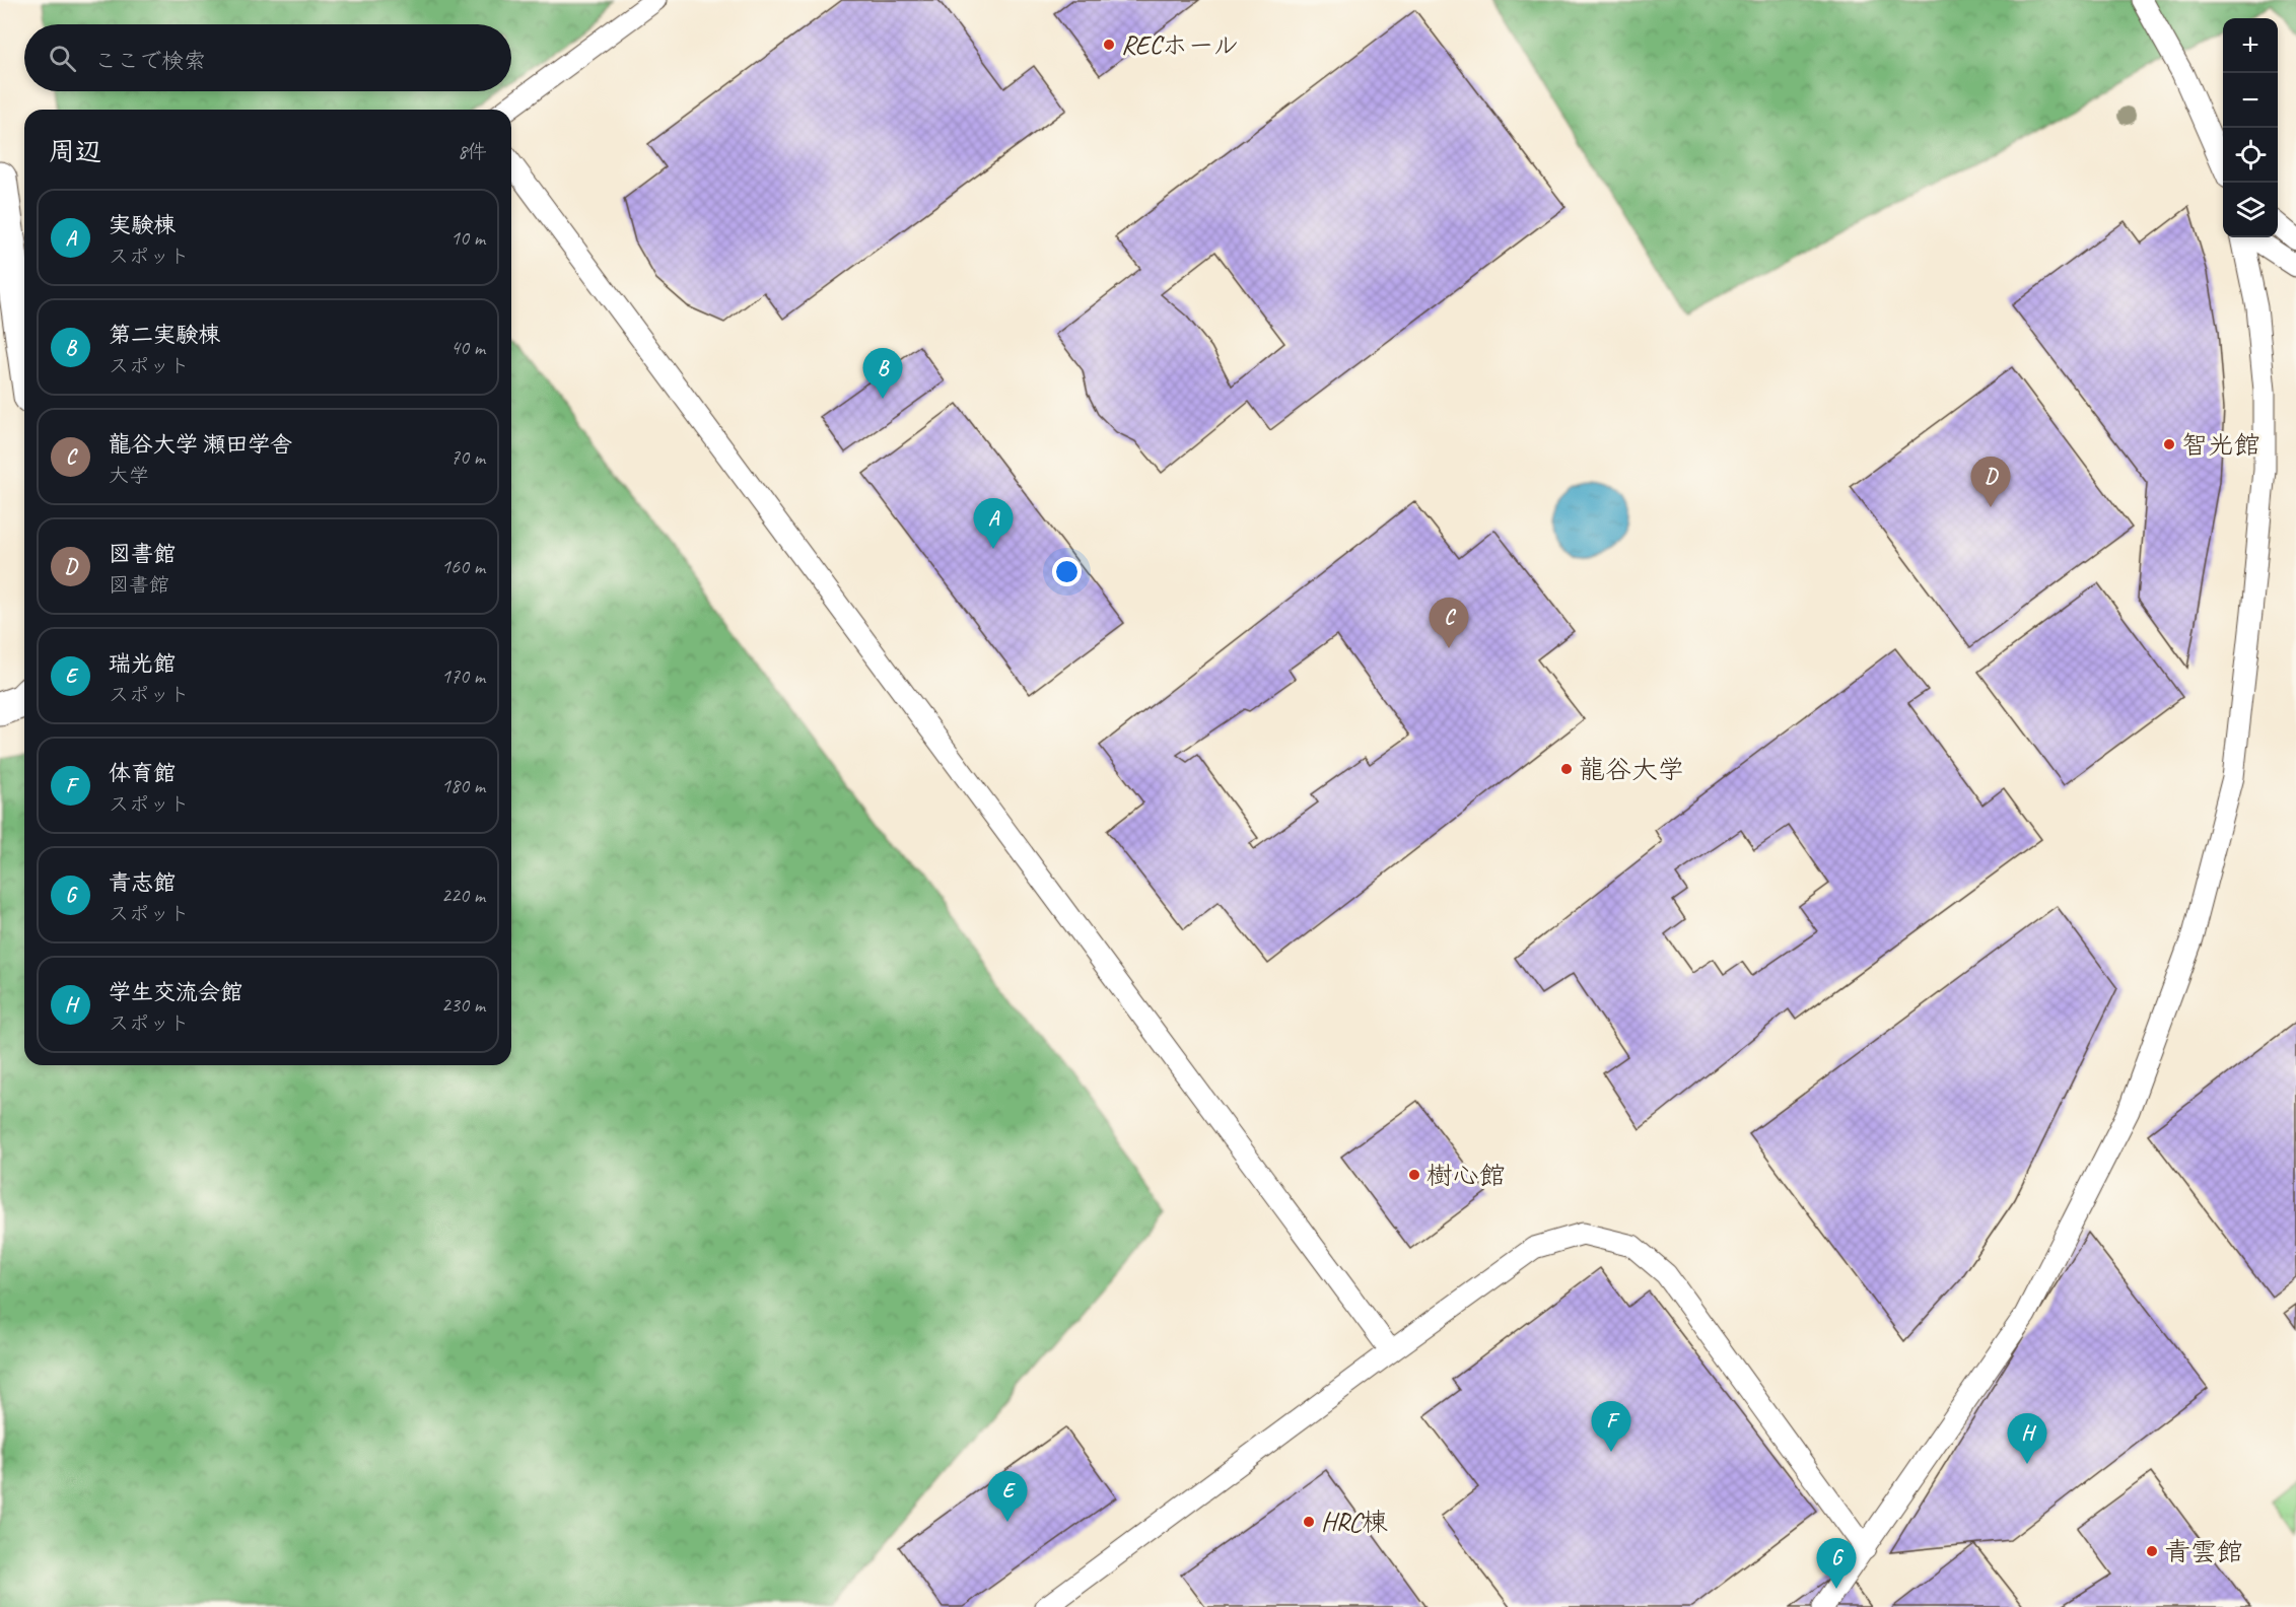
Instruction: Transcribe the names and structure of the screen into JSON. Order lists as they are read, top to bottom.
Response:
{
  "places": [
    "RECホール",
    "智光館",
    "龍谷大学",
    "樹心館",
    "HRC棟",
    "青雲館"
  ],
  "page": {
    "map_buttons": ["+", "−"],
    "search": "ここで検索",
    "heading": ["周辺", "8件"],
    "list": [
      {
        "mark": "A",
        "name": "実験棟",
        "note": "スポット",
        "value": "10 m"
      },
      {
        "mark": "B",
        "name": "第二実験棟",
        "note": "スポット",
        "value": "40 m"
      },
      {
        "mark": "C",
        "name": "龍谷大学 瀬田学舎",
        "note": "大学",
        "value": "70 m"
      },
      {
        "mark": "D",
        "name": "図書館",
        "note": "図書館",
        "value": "160 m"
      },
      {
        "mark": "E",
        "name": "瑞光館",
        "note": "スポット",
        "value": "170 m"
      },
      {
        "mark": "F",
        "name": "体育館",
        "note": "スポット",
        "value": "180 m"
      },
      {
        "mark": "G",
        "name": "青志館",
        "note": "スポット",
        "value": "220 m"
      },
      {
        "mark": "H",
        "name": "学生交流会館",
        "note": "スポット",
        "value": "230 m"
      }
    ],
    "pins": [
      "B",
      "D",
      "A",
      "C",
      "F",
      "H",
      "E",
      "G"
    ]
  }
}
